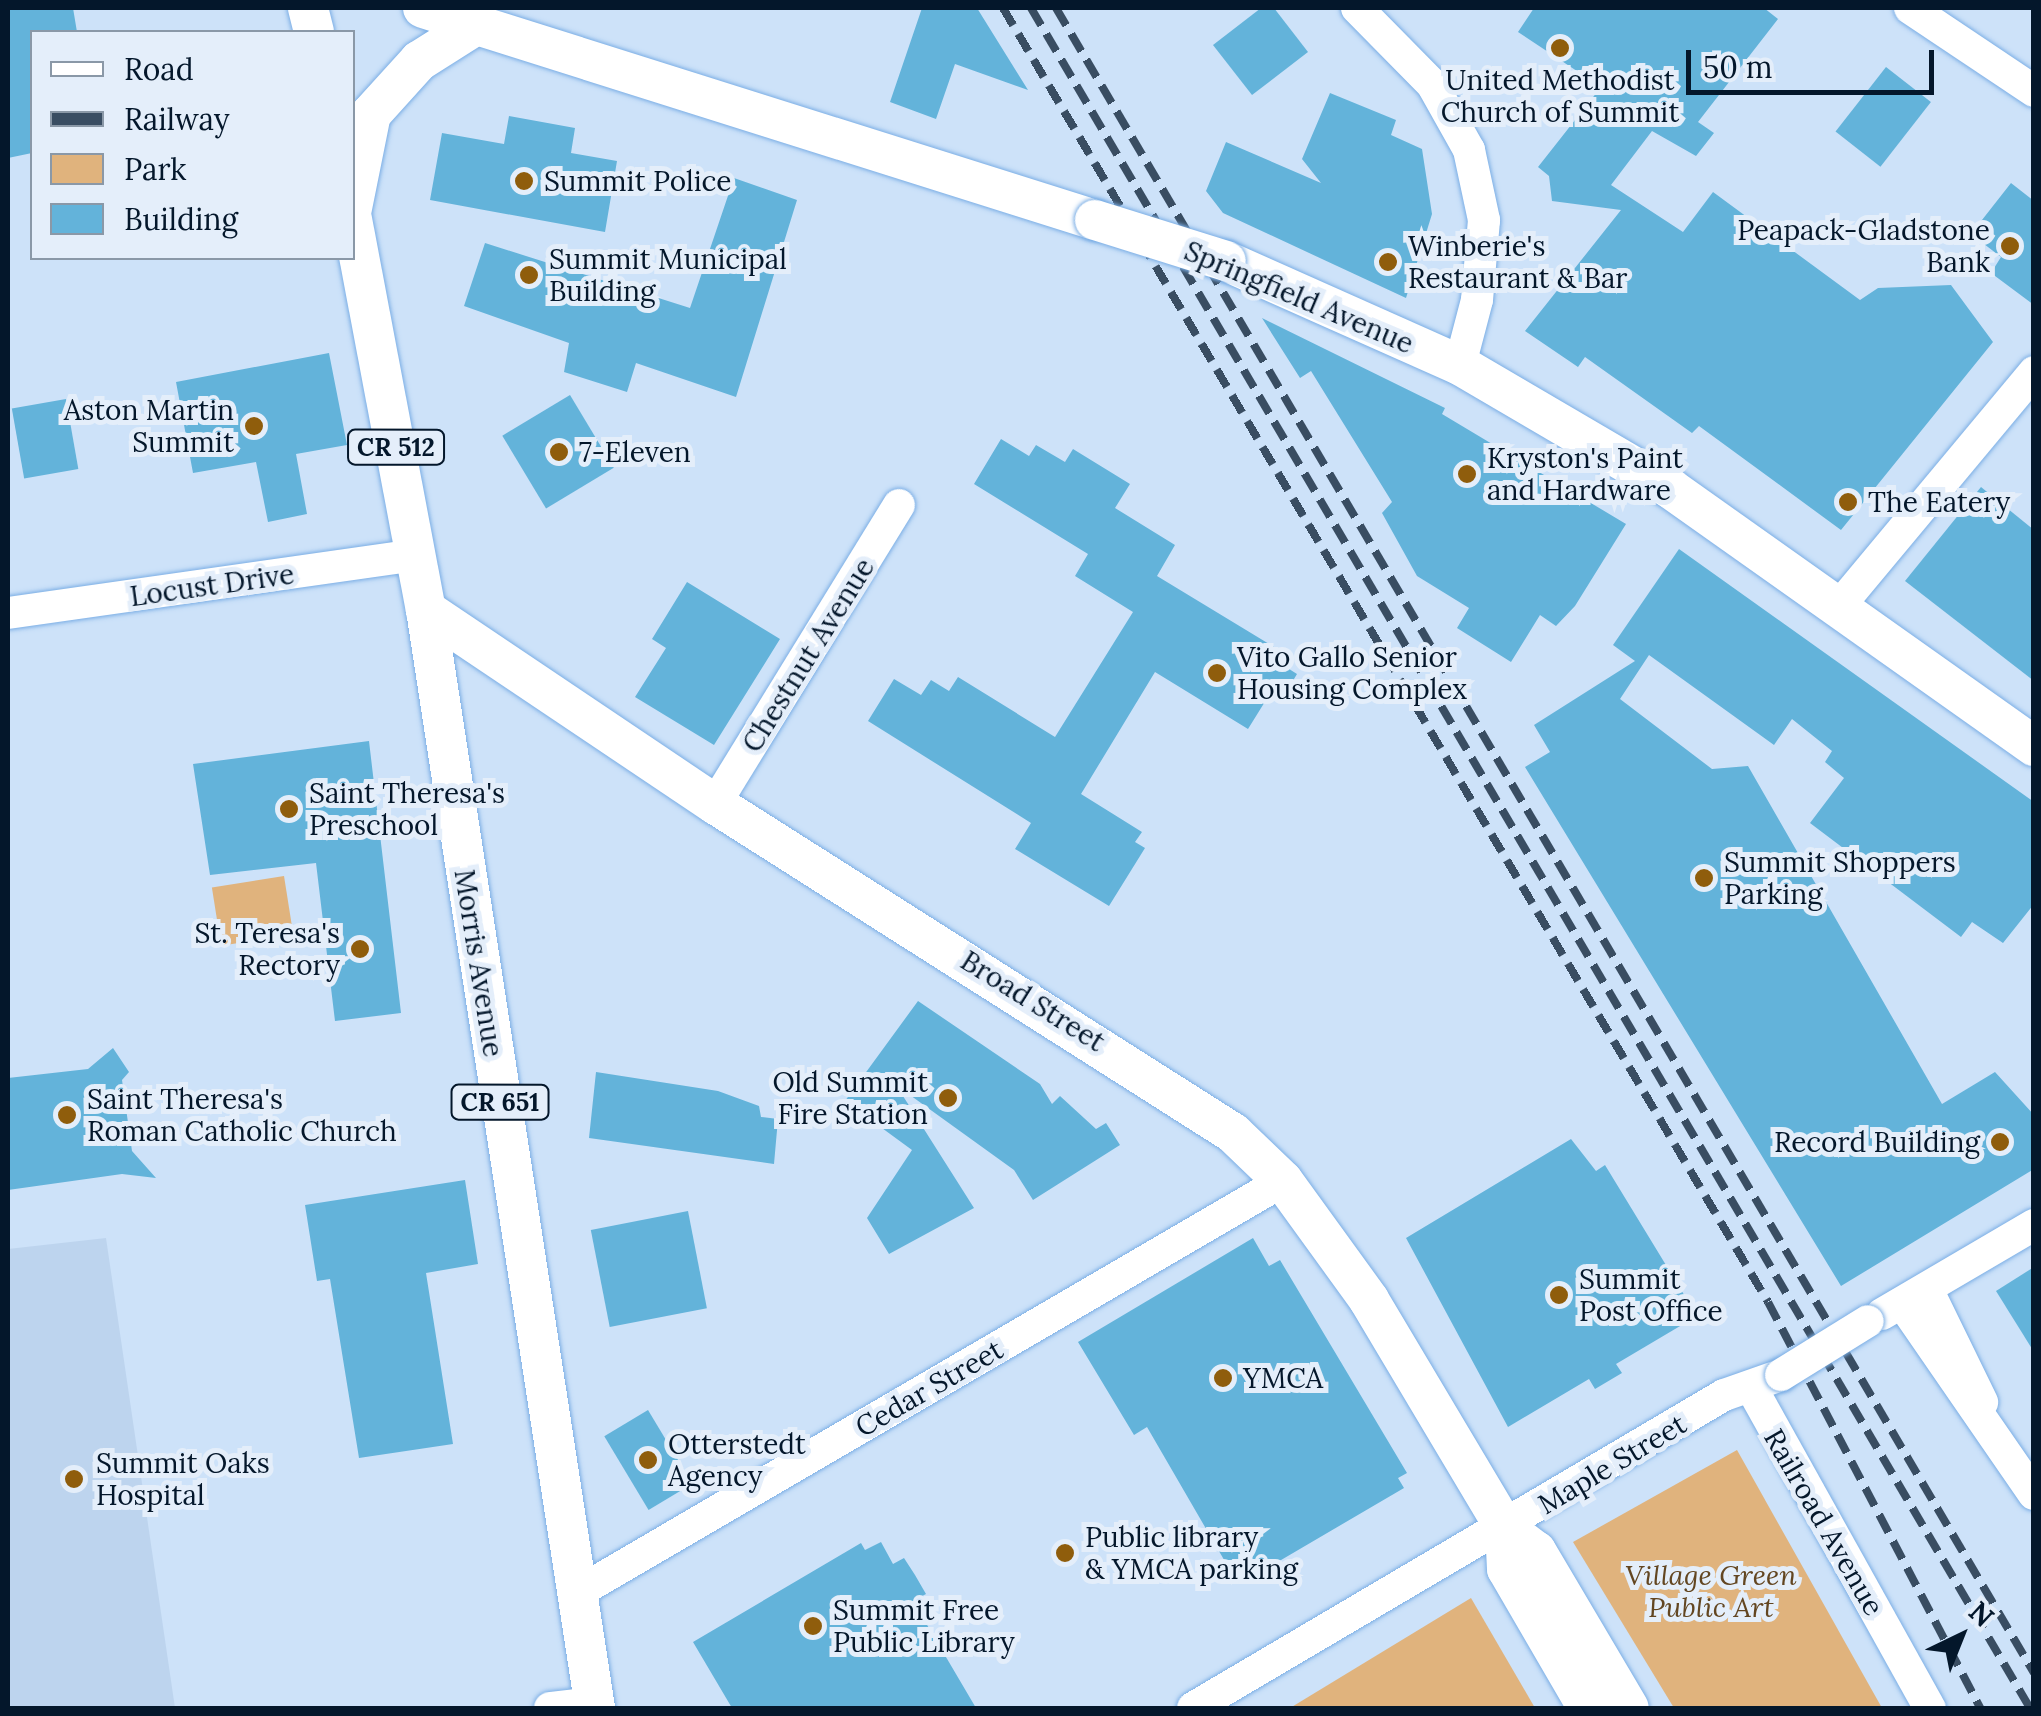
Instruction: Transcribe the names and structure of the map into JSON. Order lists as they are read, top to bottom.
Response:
{
  "streets": {
    "main road": [
      "Springfield Avenue",
      "CR 512",
      "Morris Avenue",
      "Broad Street",
      "CR 651"
    ],
    "street": [
      "Locust Drive",
      "Chestnut Avenue",
      "Cedar Street",
      "Maple Street",
      "Railroad Avenue"
    ]
  },
  "crossings": [
    ["Locust Drive", "Morris Avenue"],
    ["Chestnut Avenue", "Broad Street"],
    ["Morris Avenue", "Broad Street"],
    ["Morris Avenue", "Cedar Street"],
    ["Broad Street", "Cedar Street"],
    ["Broad Street", "Maple Street"],
    ["Maple Street", "Railroad Avenue"]
  ],
  "parks": ["Village Green Public Art"],
  "places": [
    "United Methodist Church of Summit",
    "Summit Police",
    "Peapack-Gladstone Bank",
    "Winberie's Restaurant & Bar",
    "Summit Municipal Building",
    "Aston Martin Summit",
    "7-Eleven",
    "Kryston's Paint and Hardware",
    "The Eatery",
    "Vito Gallo Senior Housing Complex",
    "Saint Theresa's Preschool",
    "Summit Shoppers Parking",
    "St. Teresa's Rectory",
    "Old Summit Fire Station",
    "Saint Theresa's Roman Catholic Church",
    "Record Building",
    "Summit Post Office",
    "YMCA",
    "Otterstedt Agency",
    "Summit Oaks Hospital",
    "Public library & YMCA parking",
    "Summit Free Public Library"
  ],
  "legend": [
    "Road",
    "Railway",
    "Park",
    "Building"
  ],
  "scale_bar": "50 m",
  "north": "top right"
}
